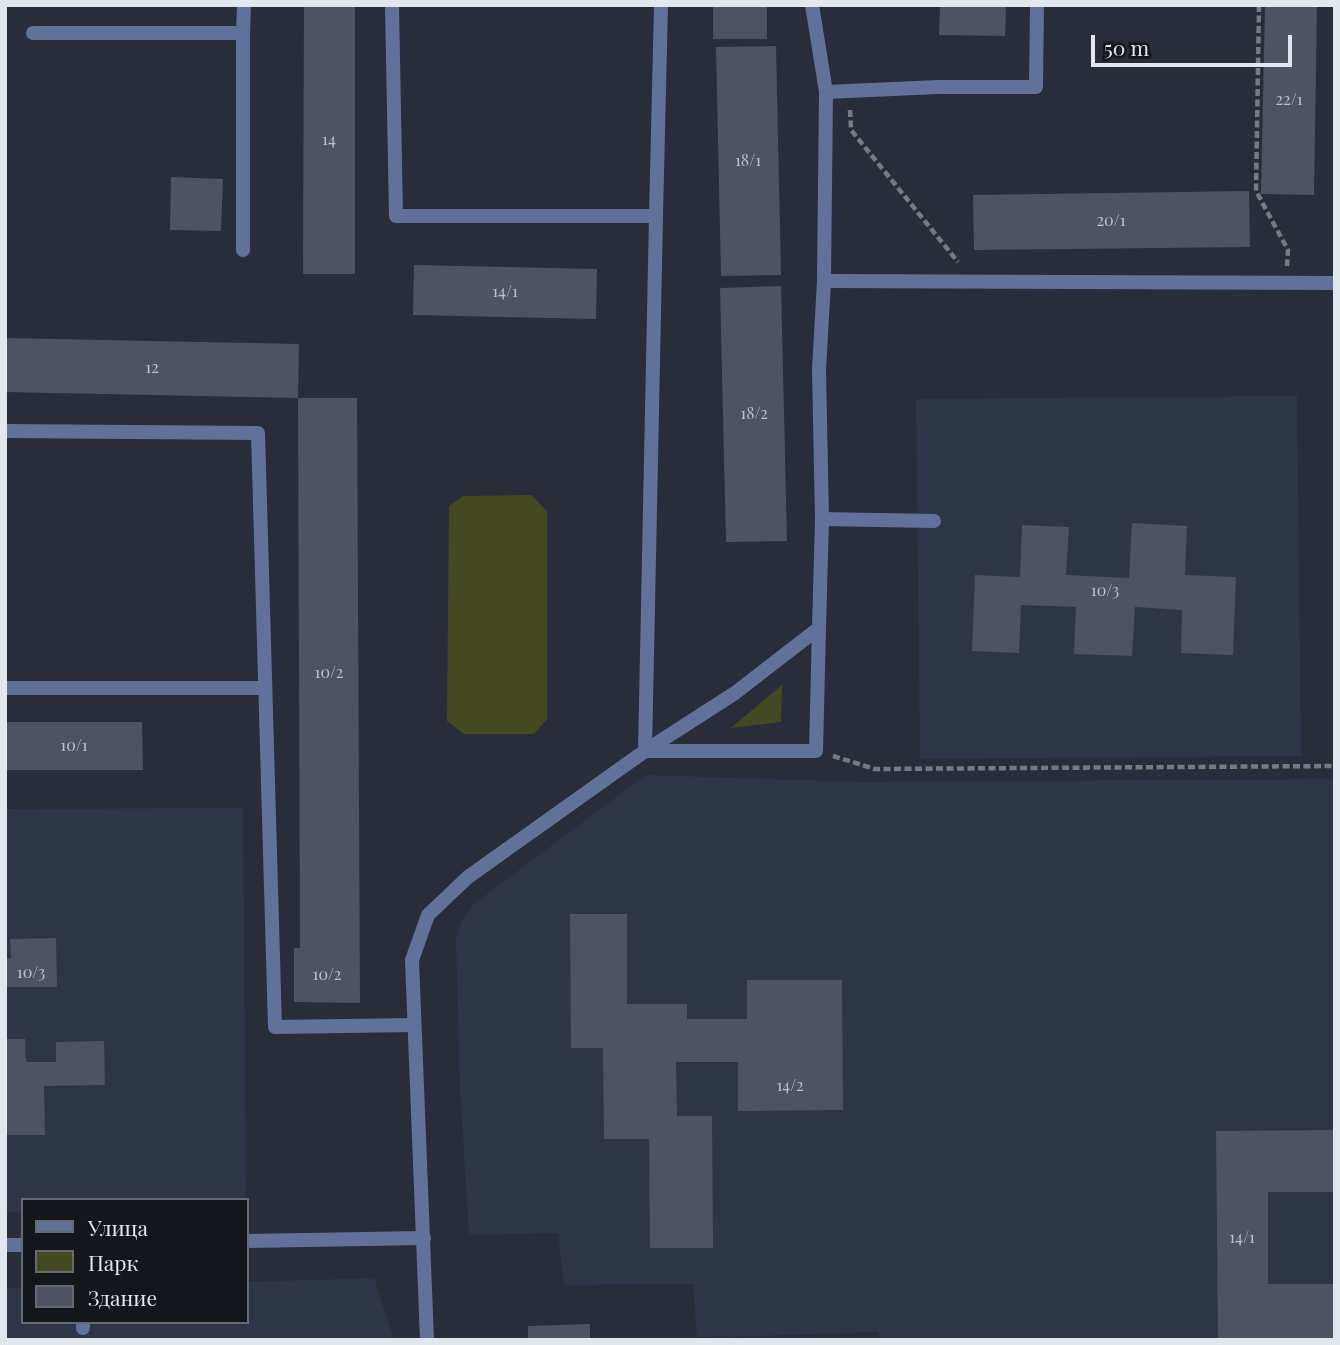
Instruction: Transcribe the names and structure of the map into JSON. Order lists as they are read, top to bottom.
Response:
{
  "house_numbers": [
    "22/1",
    "14",
    "18/1",
    "20/1",
    "14/1",
    "12",
    "18/2",
    "10/3",
    "10/2",
    "10/1",
    "10/3",
    "10/2",
    "14/2",
    "14/1"
  ],
  "legend": ["Улица", "Парк", "Здание"],
  "scale_bar": "50 m"
}
